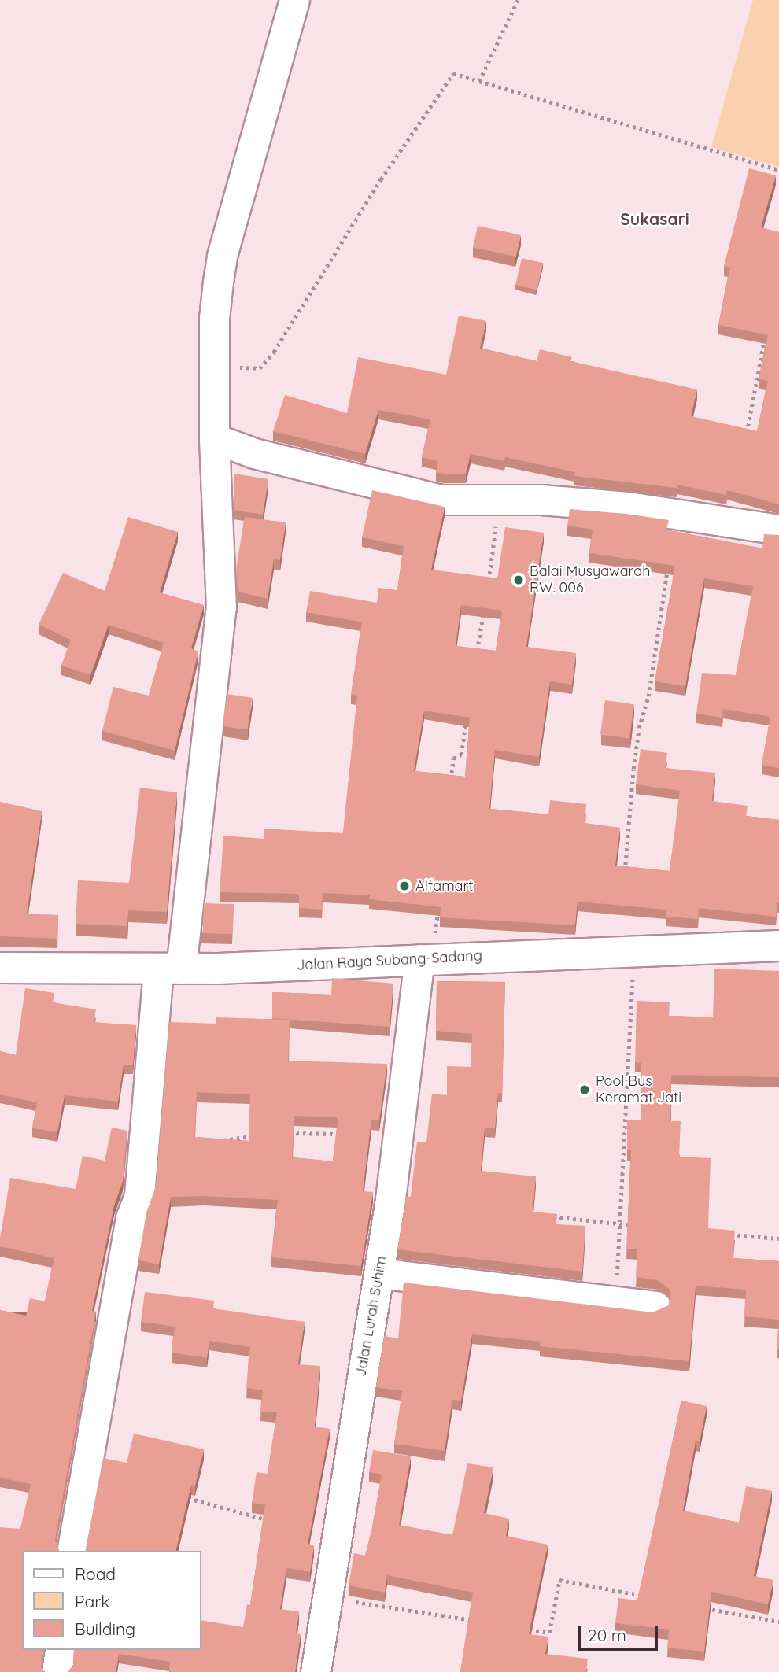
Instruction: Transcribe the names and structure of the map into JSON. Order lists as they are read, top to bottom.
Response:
{
  "streets": {
    "main road": ["Jalan Raya Subang-Sadang"],
    "street": ["Jalan Lurah Suhim"]
  },
  "crossings": [
    ["Jalan Raya Subang-Sadang", "Jalan Lurah Suhim"]
  ],
  "districts": ["Sukasari"],
  "places": ["Balai Musyawarah RW. 006", "Alfamart", "Pool Bus Keramat Jati"],
  "legend": ["Road", "Park", "Building"],
  "scale_bar": "20 m"
}
